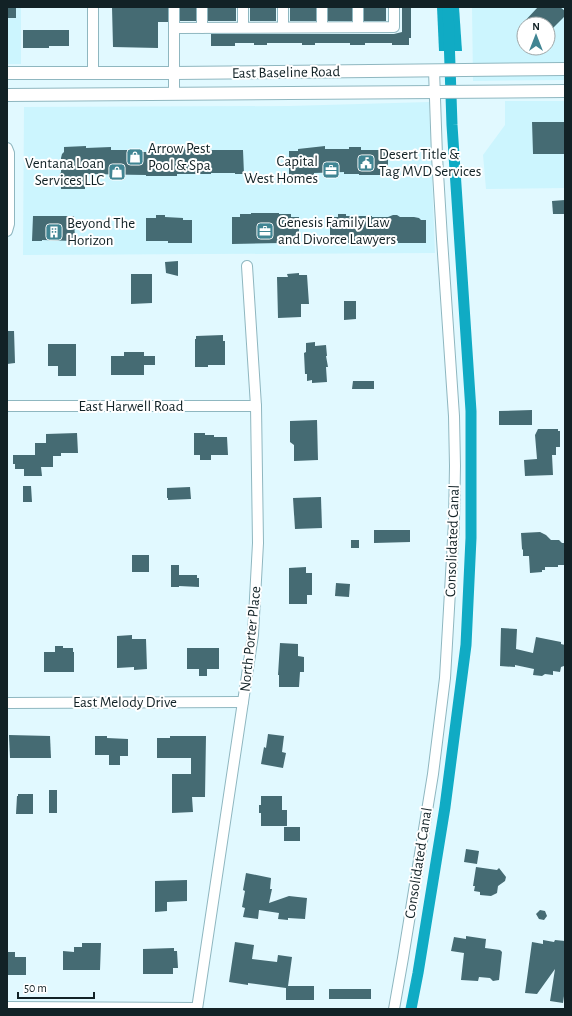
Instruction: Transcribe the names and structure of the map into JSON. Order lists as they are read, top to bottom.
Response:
{
  "streets": {
    "main road": ["East Baseline Road"],
    "street": [
      "East Harwell Road",
      "Consolidated Canal",
      "North Porter Place",
      "East Melody Drive"
    ]
  },
  "crossings": [
    ["East Baseline Road", "Consolidated Canal"],
    ["East Harwell Road", "North Porter Place"],
    ["North Porter Place", "East Melody Drive"]
  ],
  "places": {
    "shop": ["Arrow Pest Pool & Spa", "Ventana Loan Services LLC"],
    "public building": ["Desert Title & Tag MVD Services"],
    "office": ["Capital West Homes", "Genesis Family Law and Divorce Lawyers"],
    "building": ["Beyond The Horizon"]
  },
  "scale_bar": "50 m",
  "north": "top"
}
